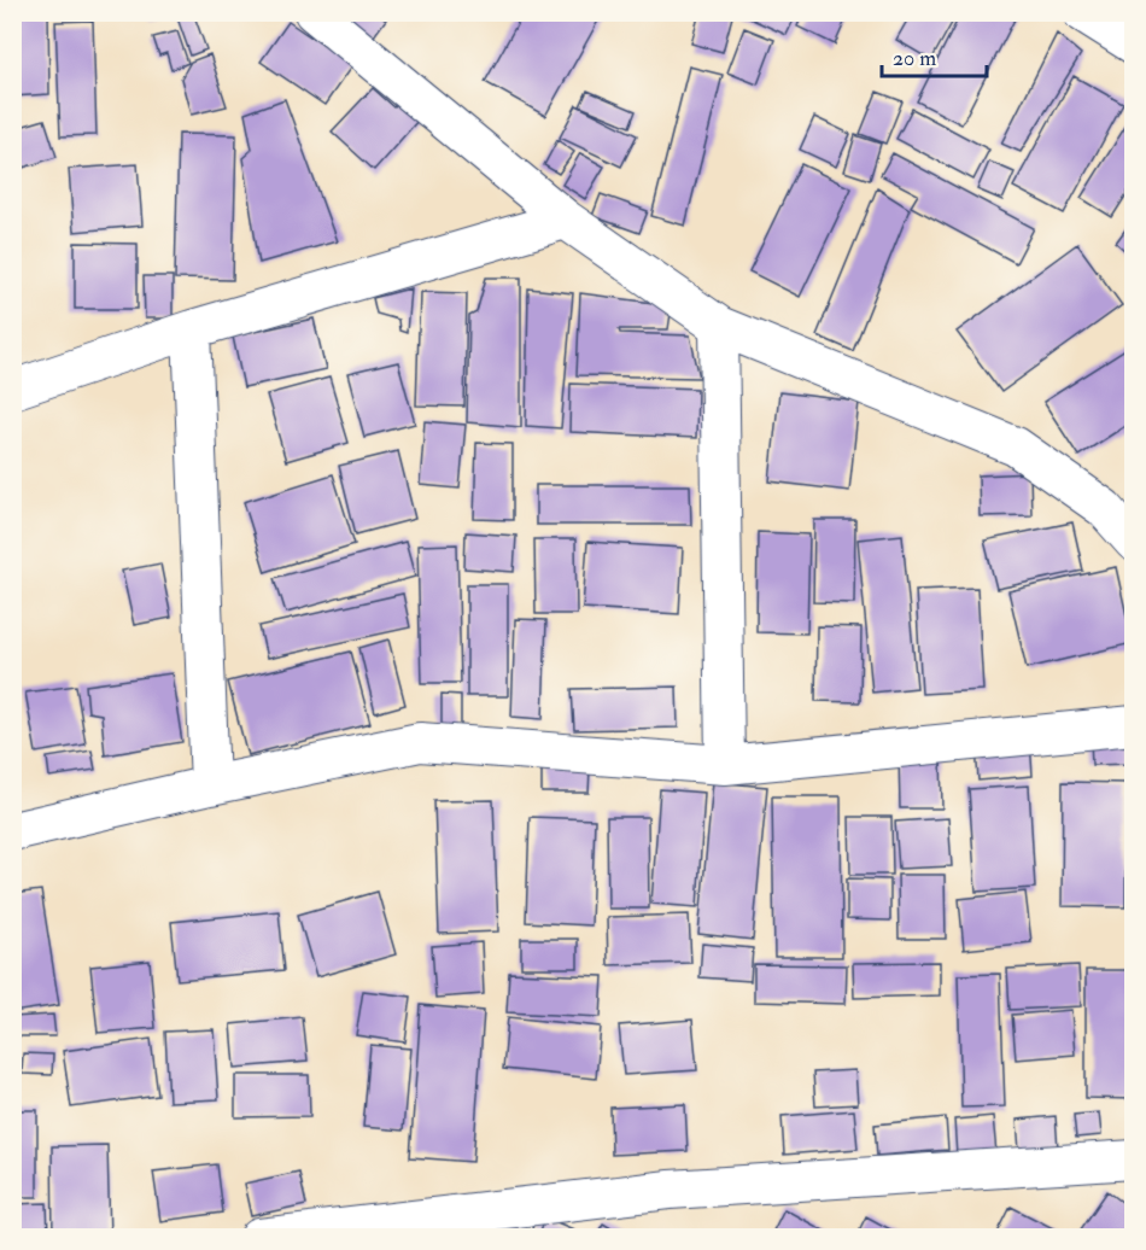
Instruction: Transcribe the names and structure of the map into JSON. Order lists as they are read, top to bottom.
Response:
{
  "scale_bar": "20 m"
}
